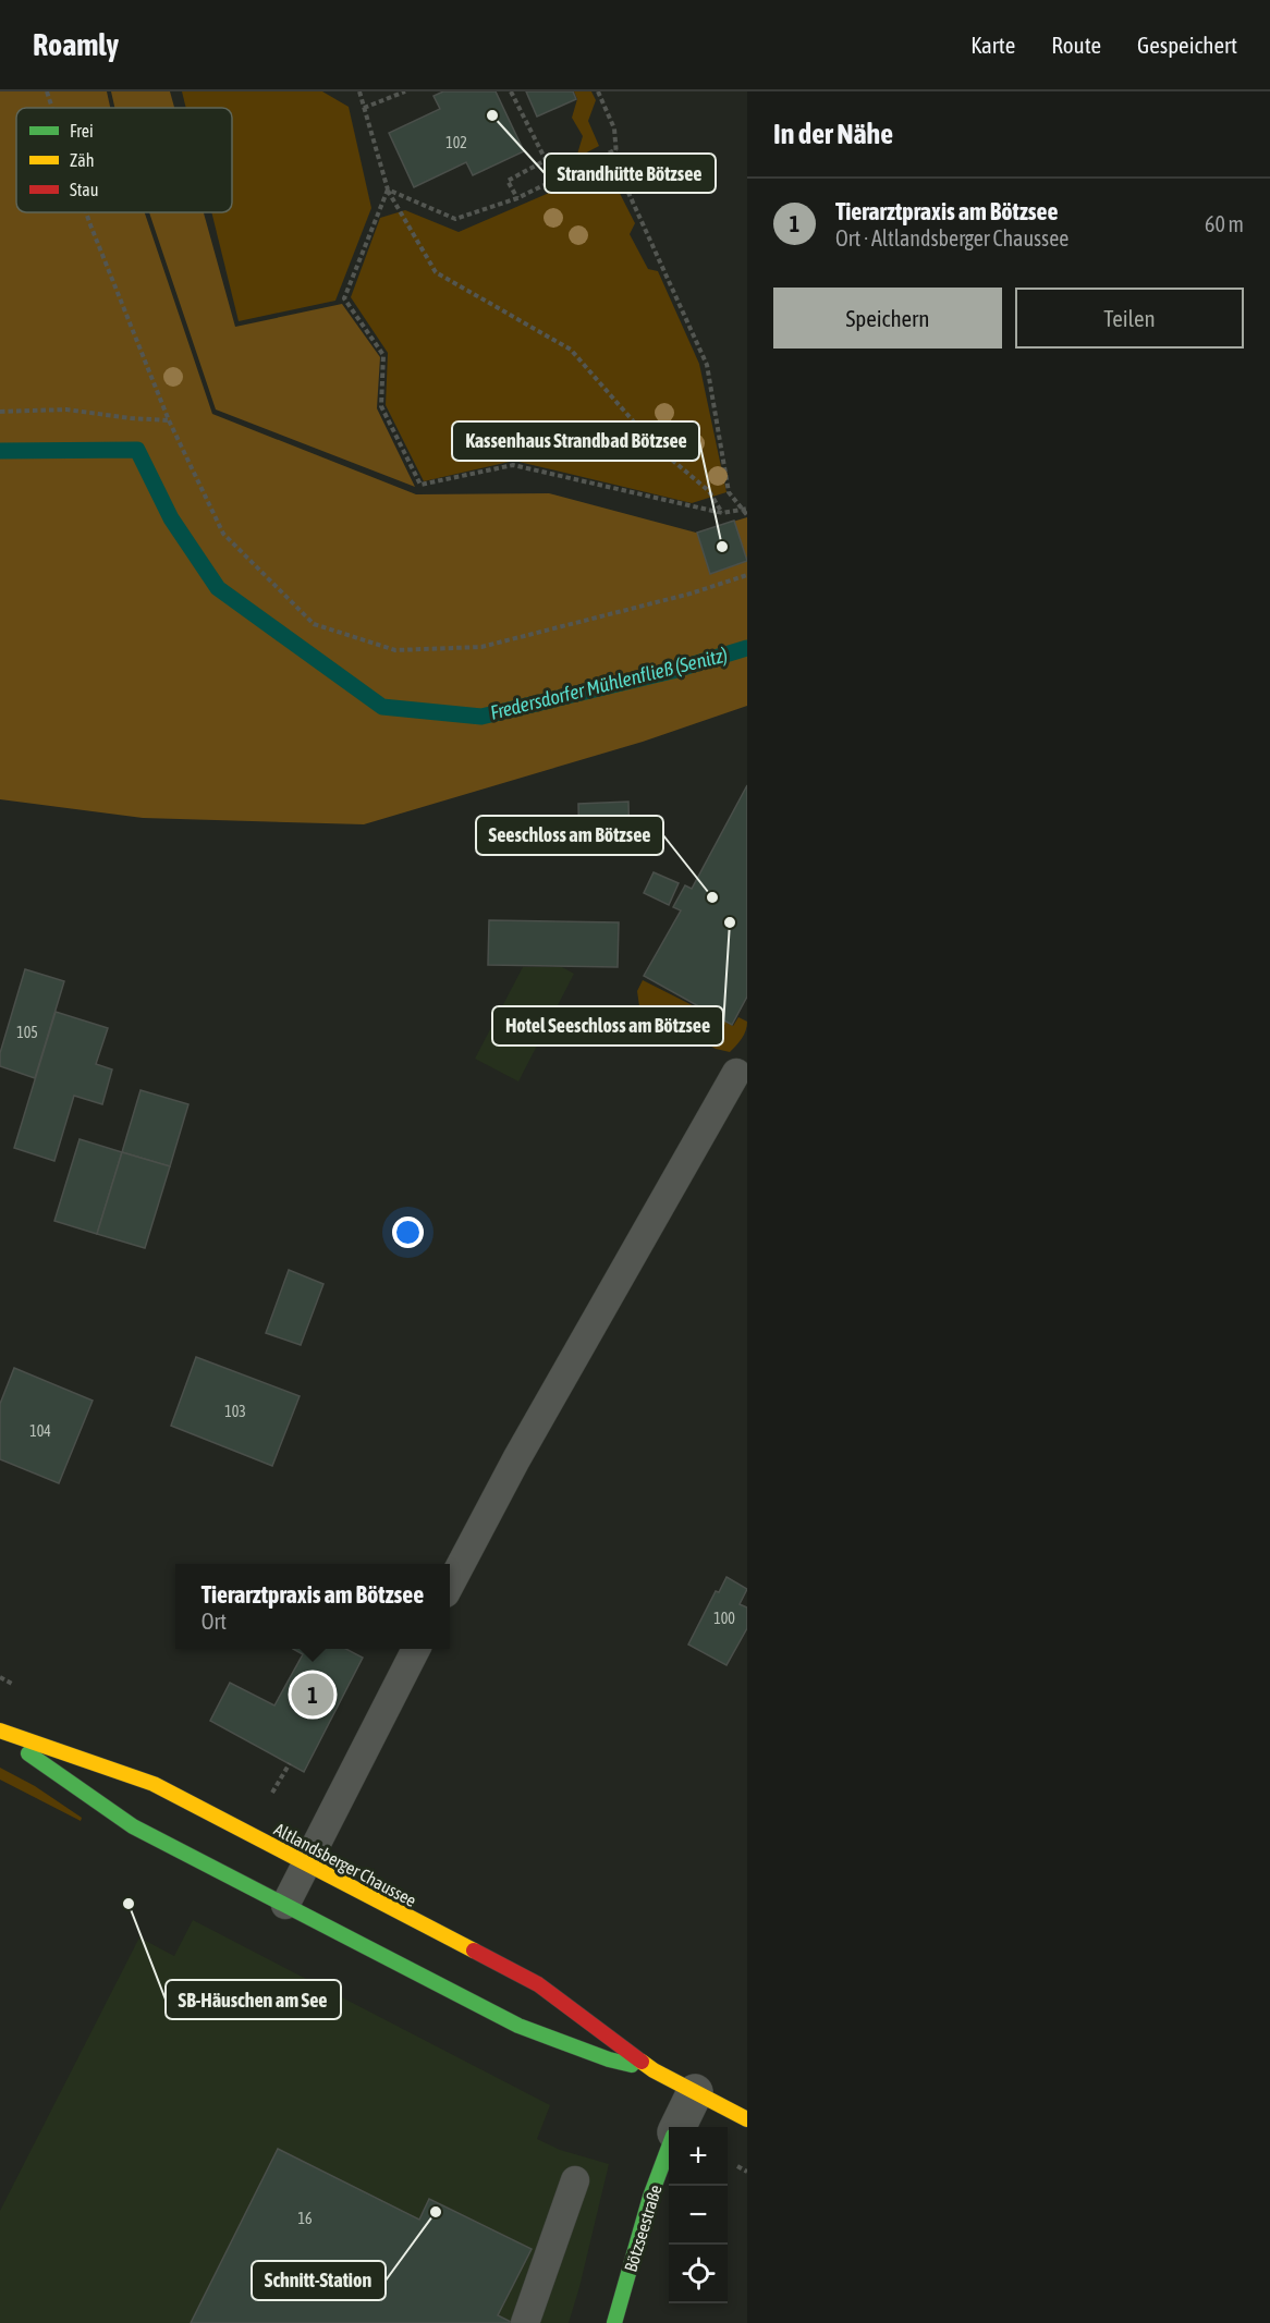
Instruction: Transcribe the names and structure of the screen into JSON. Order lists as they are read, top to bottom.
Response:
{
  "streets": {
    "main road": ["Altlandsberger Chaussee", "Bötzseestraße"]
  },
  "crossings": [
    ["Altlandsberger Chaussee", "Bötzseestraße"]
  ],
  "water": ["Fredersdorfer Mühlenfließ (Senitz)"],
  "places": [
    "Strandhütte Bötzsee",
    "Kassenhaus Strandbad Bötzsee",
    "Seeschloss am Bötzsee",
    "Hotel Seeschloss am Bötzsee",
    "SB-Häuschen am See",
    "Schnitt-Station"
  ],
  "house_numbers": [
    "102",
    "105",
    "103",
    "104",
    "100",
    "16"
  ],
  "legend": ["Frei", "Zäh", "Stau"],
  "page": {
    "header": "Roamly",
    "nav": ["Karte", "Route", "Gespeichert"],
    "heading": "In der Nähe",
    "list": [
      {
        "mark": "1",
        "name": "Tierarztpraxis am Bötzsee",
        "note": "Ort · Altlandsberger Chaussee",
        "value": "60 m"
      }
    ],
    "buttons": ["Speichern", "Teilen"],
    "popup": ["Tierarztpraxis am Bötzsee", "Ort"],
    "pins": "1",
    "map_buttons": ["+", "−"]
  }
}
